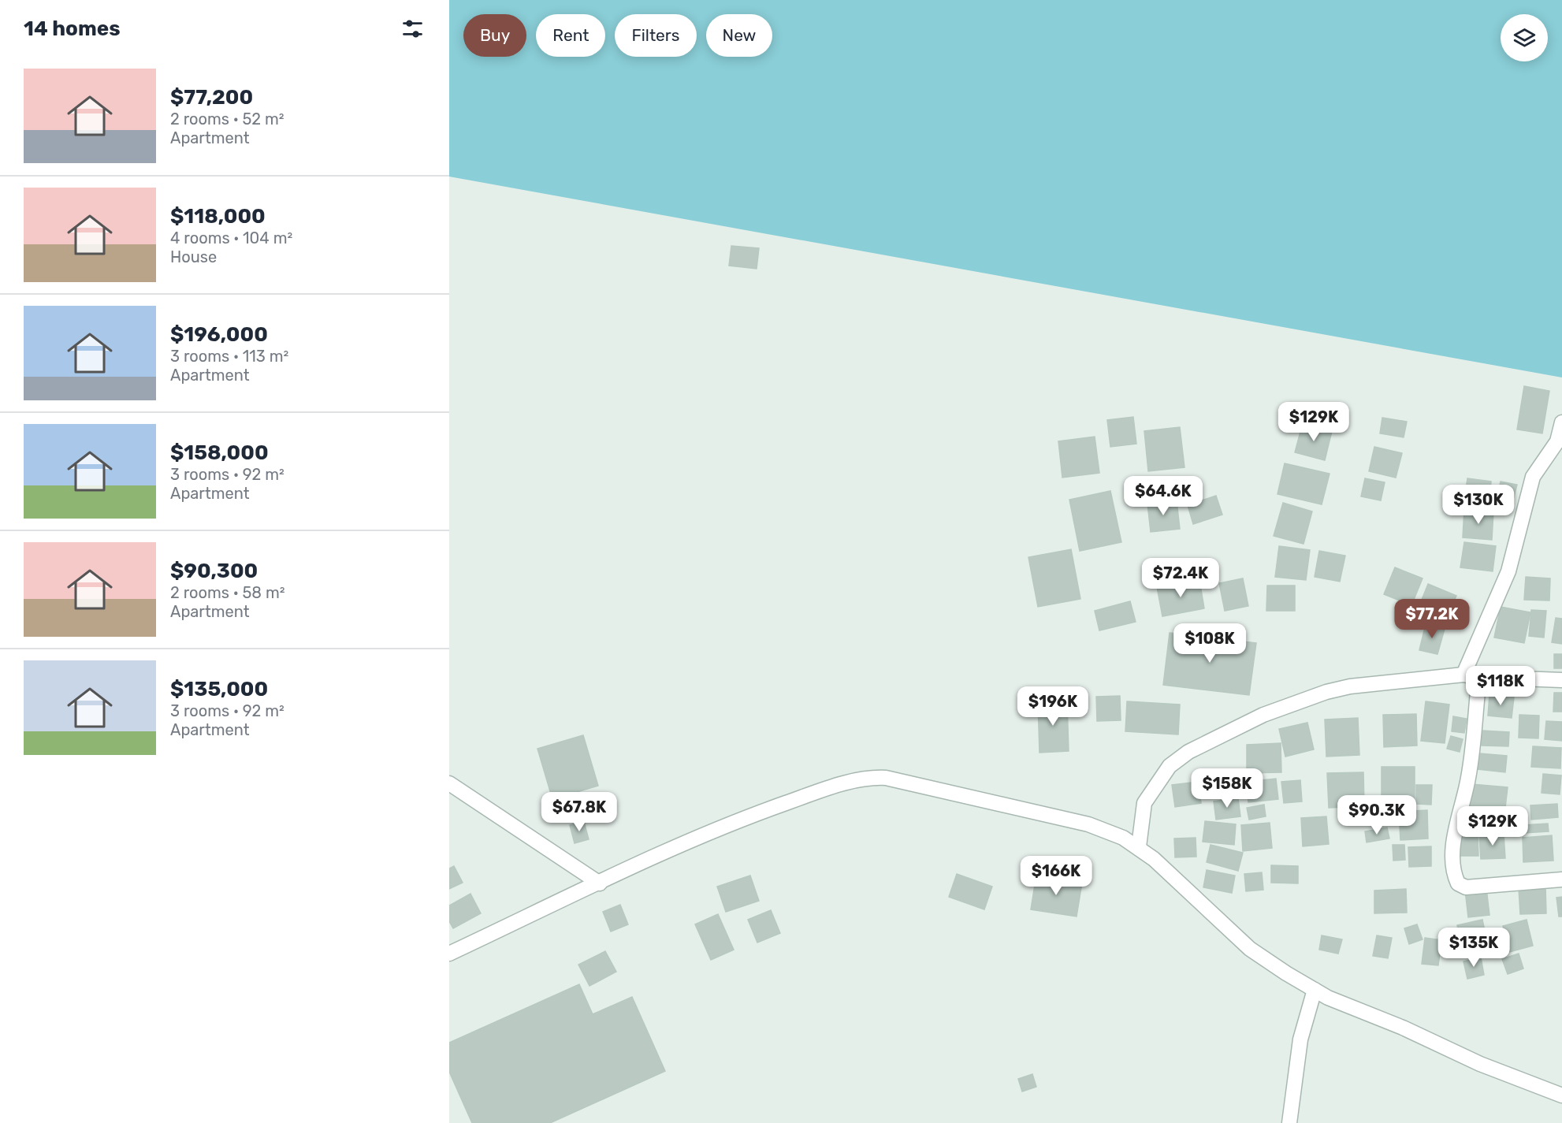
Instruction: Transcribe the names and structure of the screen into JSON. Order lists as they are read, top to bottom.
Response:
{
  "page": {
    "heading": "14 homes",
    "chip": [
      "Buy",
      "Rent",
      "Filters",
      "New"
    ],
    "list": [
      {
        "name": "$77,200",
        "note": "2 rooms · 52 m² · Apartment"
      },
      {
        "name": "$118,000",
        "note": "4 rooms · 104 m² · House"
      },
      {
        "name": "$196,000",
        "note": "3 rooms · 113 m² · Apartment"
      },
      {
        "name": "$158,000",
        "note": "3 rooms · 92 m² · Apartment"
      },
      {
        "name": "$90,300",
        "note": "2 rooms · 58 m² · Apartment"
      },
      {
        "name": "$135,000",
        "note": "3 rooms · 92 m² · Apartment"
      }
    ],
    "price": [
      "$129K",
      "$64.6K",
      "$130K",
      "$72.4K",
      "$77.2K",
      "$108K",
      "$118K",
      "$196K",
      "$158K",
      "$67.8K",
      "$90.3K",
      "$129K",
      "$166K",
      "$135K"
    ]
  }
}
